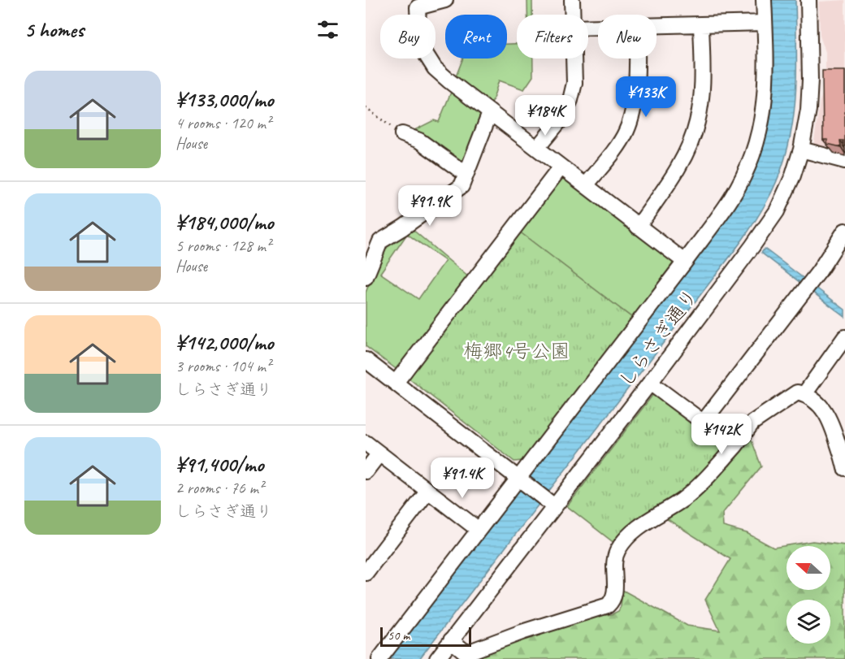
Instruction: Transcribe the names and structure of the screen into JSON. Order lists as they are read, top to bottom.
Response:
{
  "streets": {
    "street": ["しらさぎ通り"]
  },
  "parks": ["梅郷4号公園"],
  "scale_bar": "50 m",
  "north": "left",
  "page": {
    "heading": "5 homes",
    "chip": [
      "Buy",
      "Rent",
      "Filters",
      "New"
    ],
    "list": [
      {
        "name": "¥133,000/mo",
        "note": "4 rooms · 120 m² · House"
      },
      {
        "name": "¥184,000/mo",
        "note": "5 rooms · 128 m² · House"
      },
      {
        "name": "¥142,000/mo",
        "note": "3 rooms · 104 m² · しらさぎ通り"
      },
      {
        "name": "¥91,400/mo",
        "note": "2 rooms · 76 m² · しらさぎ通り"
      }
    ],
    "price": [
      "¥133K",
      "¥184K",
      "¥91.9K",
      "¥142K",
      "¥91.4K"
    ],
    "scale": "50 m"
  }
}
